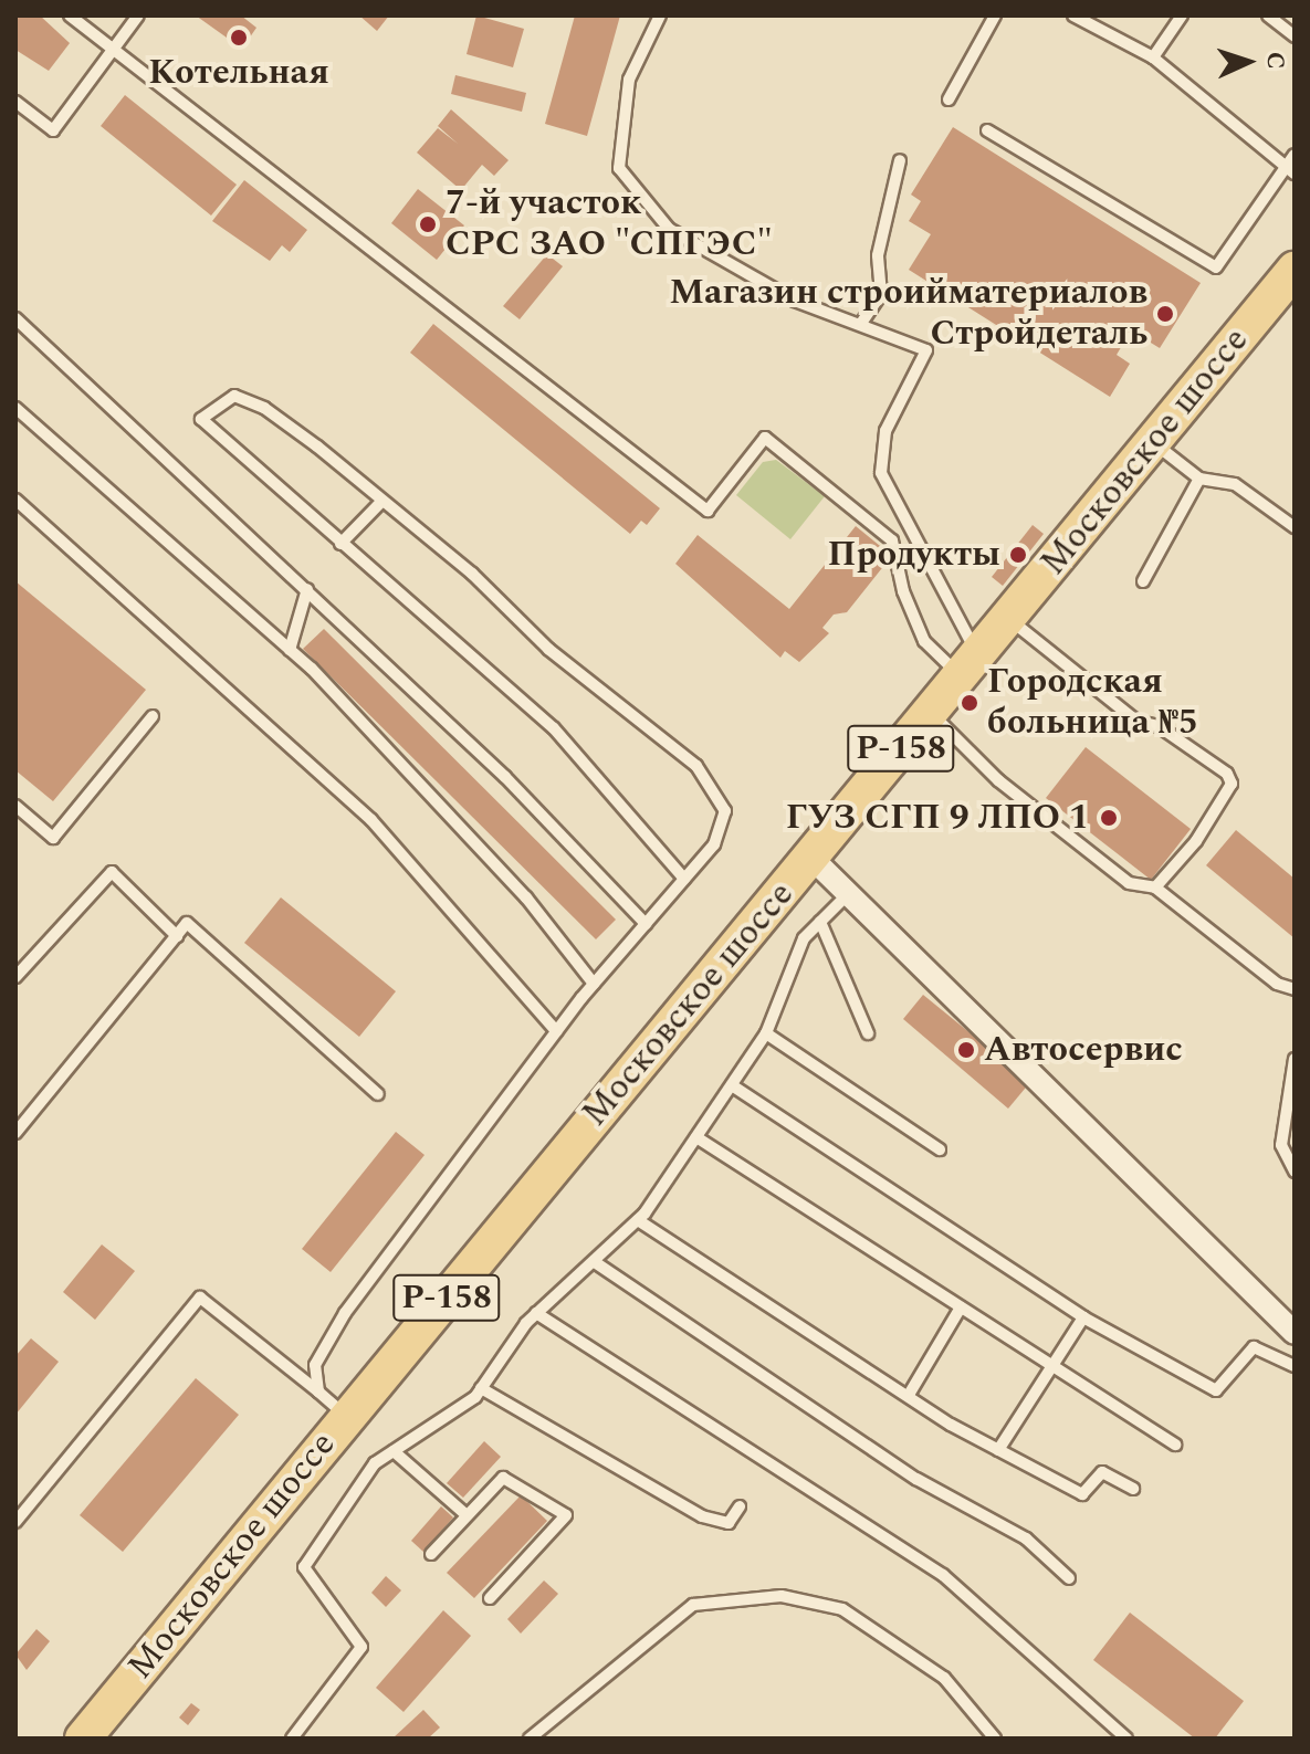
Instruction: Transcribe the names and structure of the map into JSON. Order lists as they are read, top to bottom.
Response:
{
  "streets": {
    "main road": ["Московское шоссе", "Р-158"]
  },
  "places": [
    "Котельная",
    "7-й участок СРС ЗАО \"СПГЭС\"",
    "Магазин строийматериалов Стройдеталь",
    "Продукты",
    "Городская больница №5",
    "ГУЗ СГП 9 ЛПО 1",
    "Автосервис"
  ],
  "north": "right"
}
